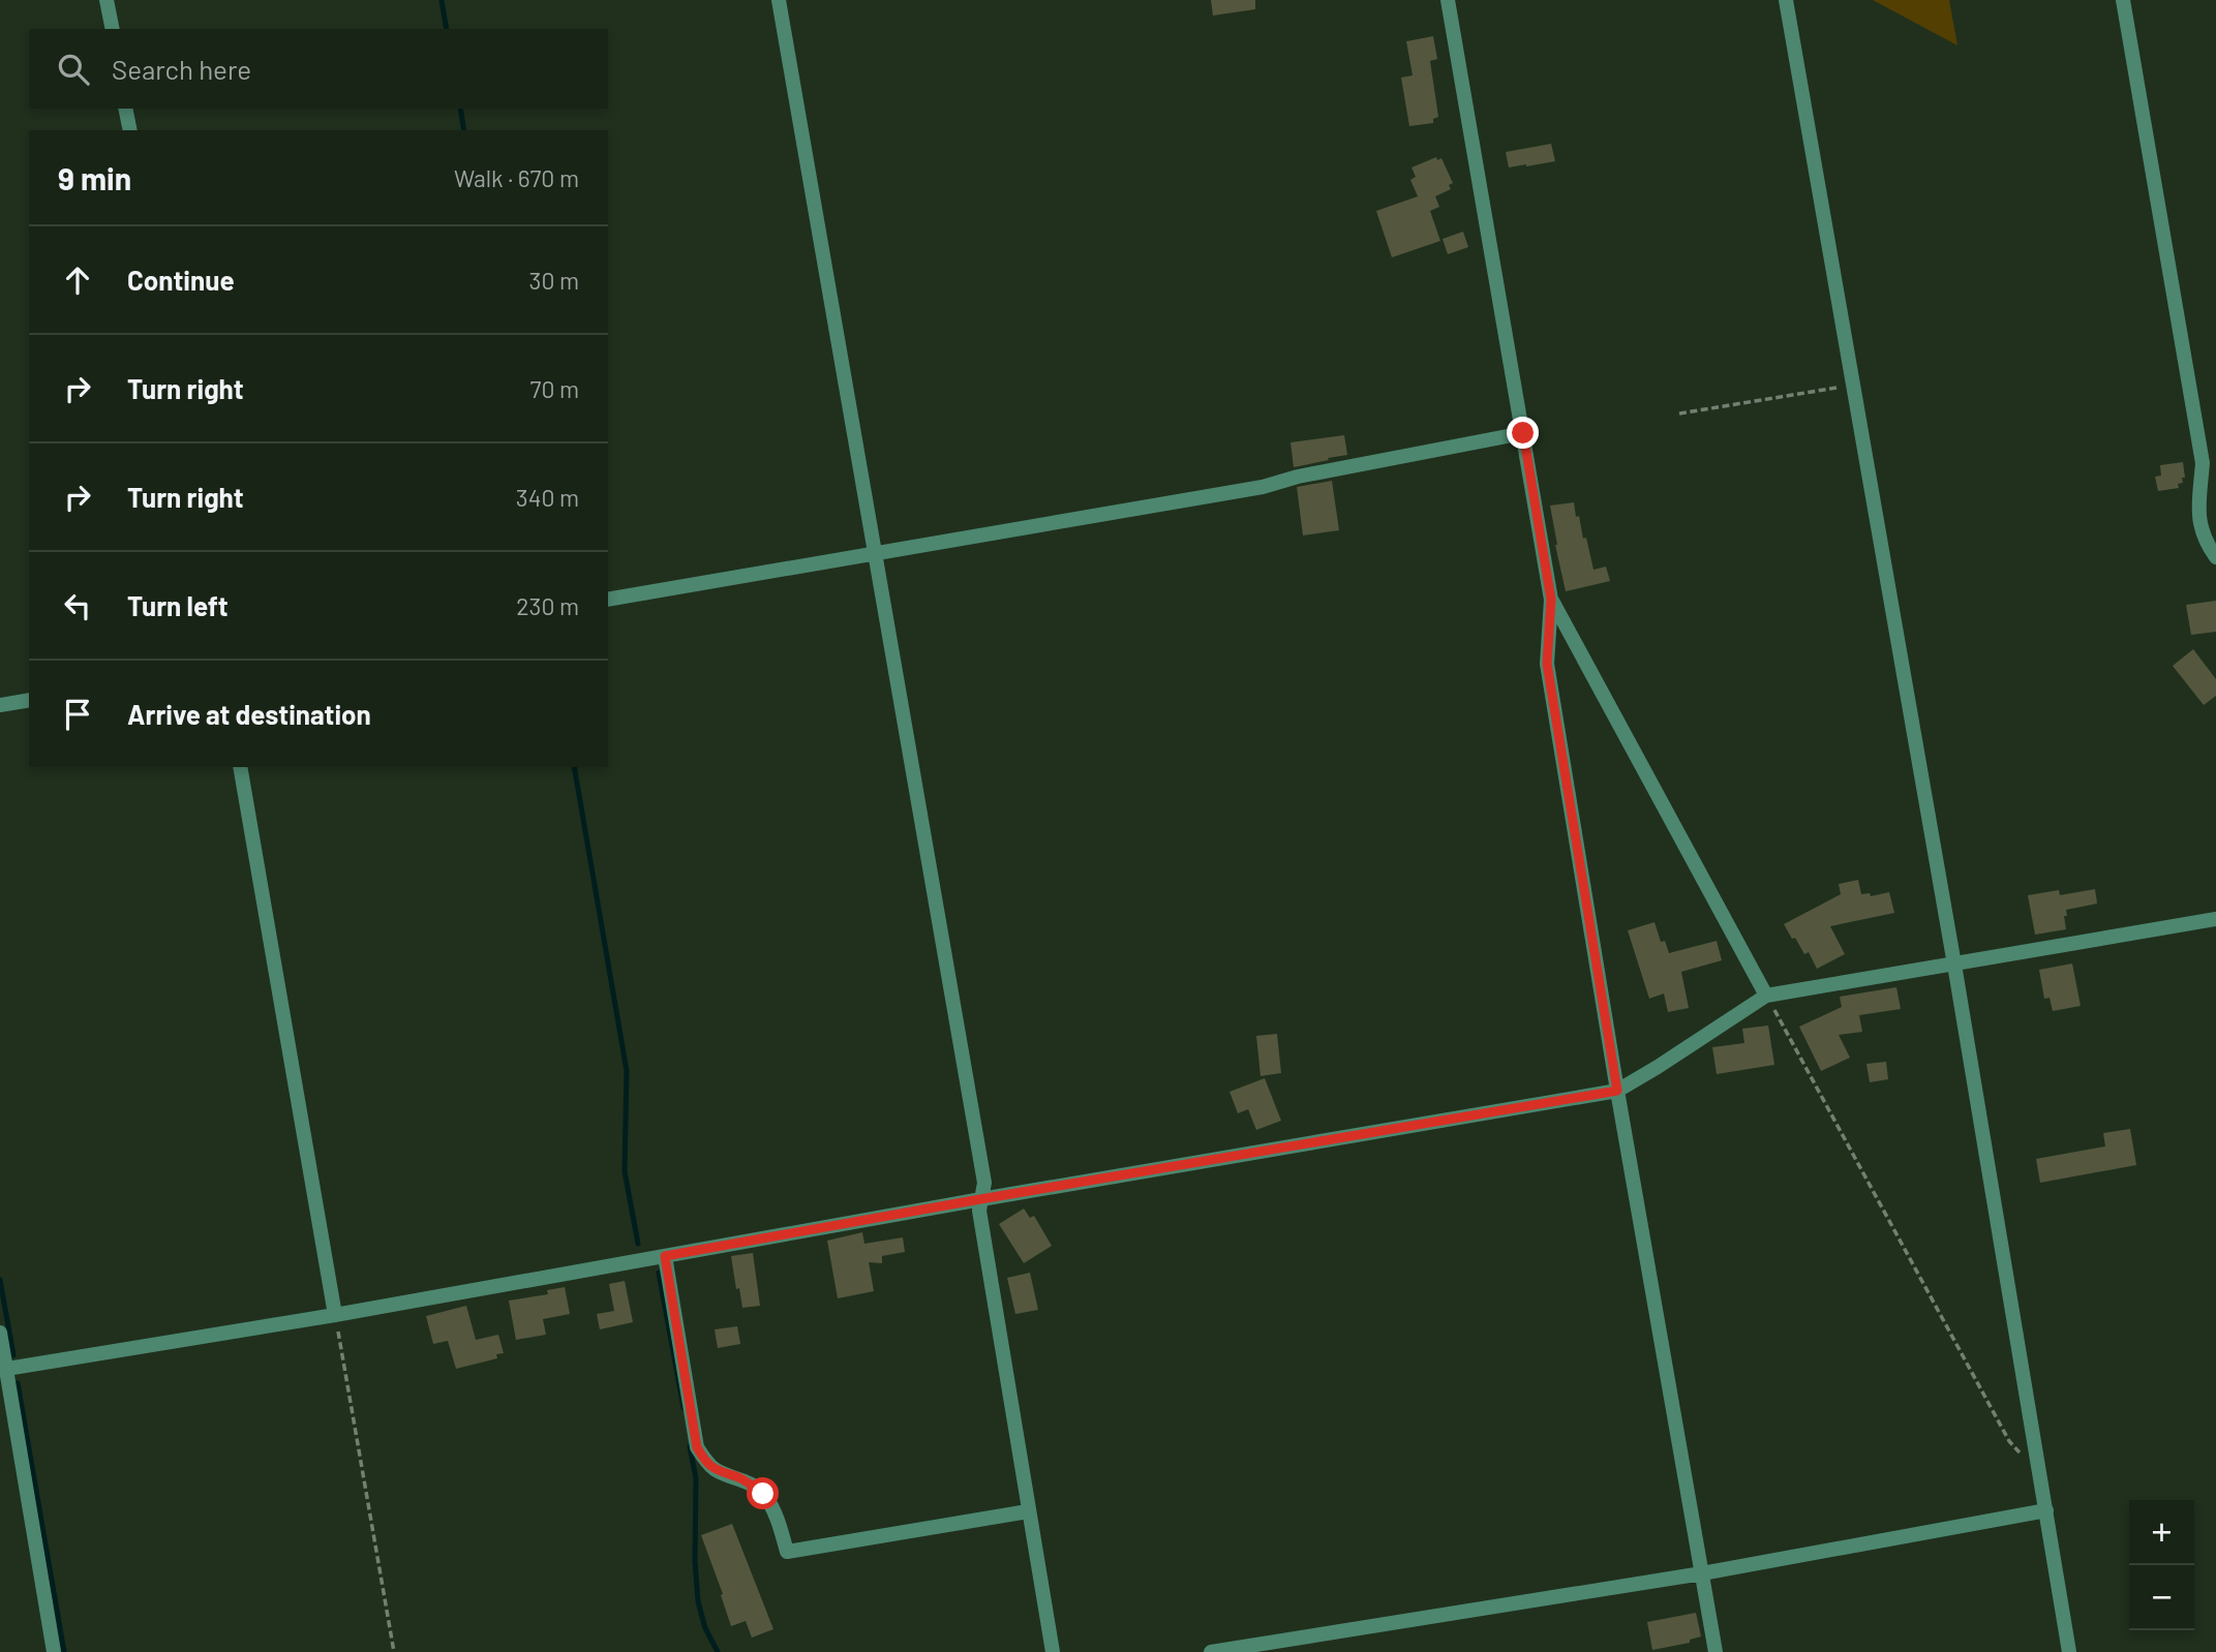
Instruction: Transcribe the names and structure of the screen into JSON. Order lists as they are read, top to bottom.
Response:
{
  "page": {
    "search": "Search here",
    "heading": ["9 min", "Walk · 670 m"],
    "list": [
      ["Continue", "30 m"],
      ["Turn right", "70 m"],
      ["Turn right", "340 m"],
      ["Turn left", "230 m"],
      "Arrive at destination"
    ],
    "map_buttons": ["+", "−"]
  }
}
